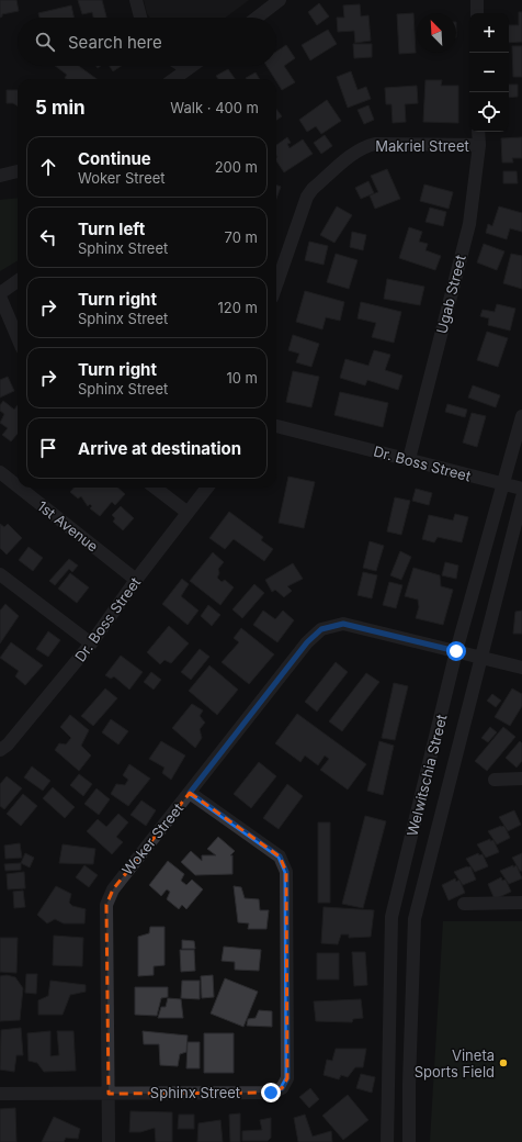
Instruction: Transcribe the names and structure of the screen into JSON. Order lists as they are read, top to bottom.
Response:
{
  "streets": {
    "street": [
      "Makriel Street",
      "Ugab Street",
      "Dr. Boss Street",
      "1st Avenue",
      "Welwitschia Street",
      "Woker Street",
      "Sphinx Street"
    ]
  },
  "crossings": [
    ["Makriel Street", "Ugab Street"],
    ["Ugab Street", "Dr. Boss Street"],
    ["Dr. Boss Street", "1st Avenue"],
    ["Dr. Boss Street", "Welwitschia Street"],
    ["Welwitschia Street", "Woker Street"],
    ["Woker Street", "Sphinx Street"]
  ],
  "places": ["Vineta Sports Field"],
  "north": "top left",
  "page": {
    "map_buttons": ["+", "−"],
    "search": "Search here",
    "heading": ["5 min", "Walk · 400 m"],
    "list": [
      ["Continue", "Woker Street", "200 m"],
      ["Turn left", "Sphinx Street", "70 m"],
      ["Turn right", "Sphinx Street", "120 m"],
      ["Turn right", "Sphinx Street", "10 m"],
      "Arrive at destination"
    ]
  }
}
